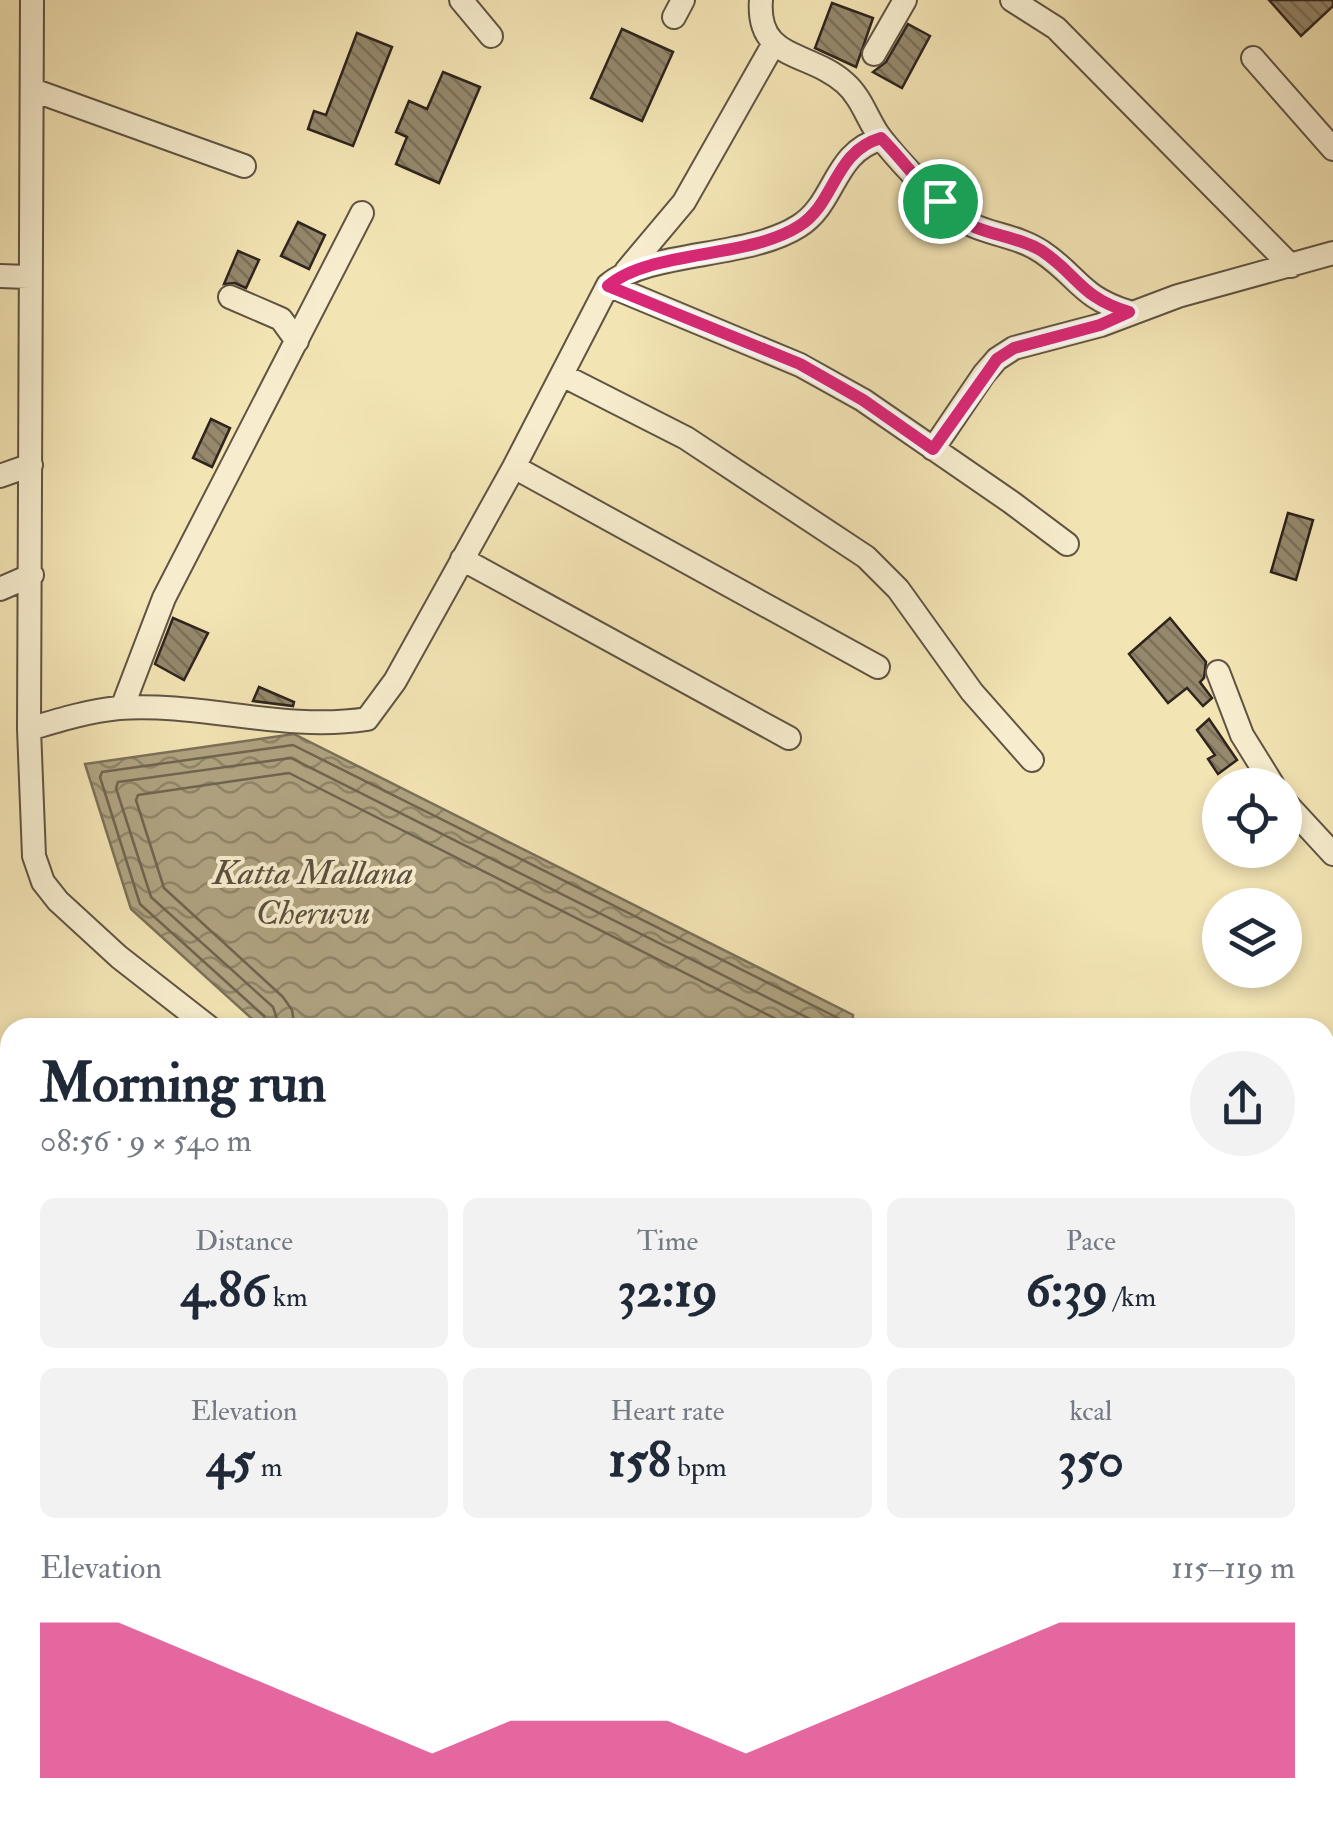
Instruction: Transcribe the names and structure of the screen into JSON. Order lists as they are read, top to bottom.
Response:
{
  "water": ["Katta Mallana Cheruvu"],
  "page": {
    "heading": ["Morning run", "08:56 · 9 × 540 m"],
    "stats": [
      ["Distance", "4.86 km"],
      ["Time", "32:19"],
      ["Pace", "6:39 /km"],
      ["Elevation", "45 m"],
      ["Heart rate", "158 bpm"],
      ["kcal", "350"]
    ],
    "chart": ["Elevation", "115–119 m"]
  }
}
